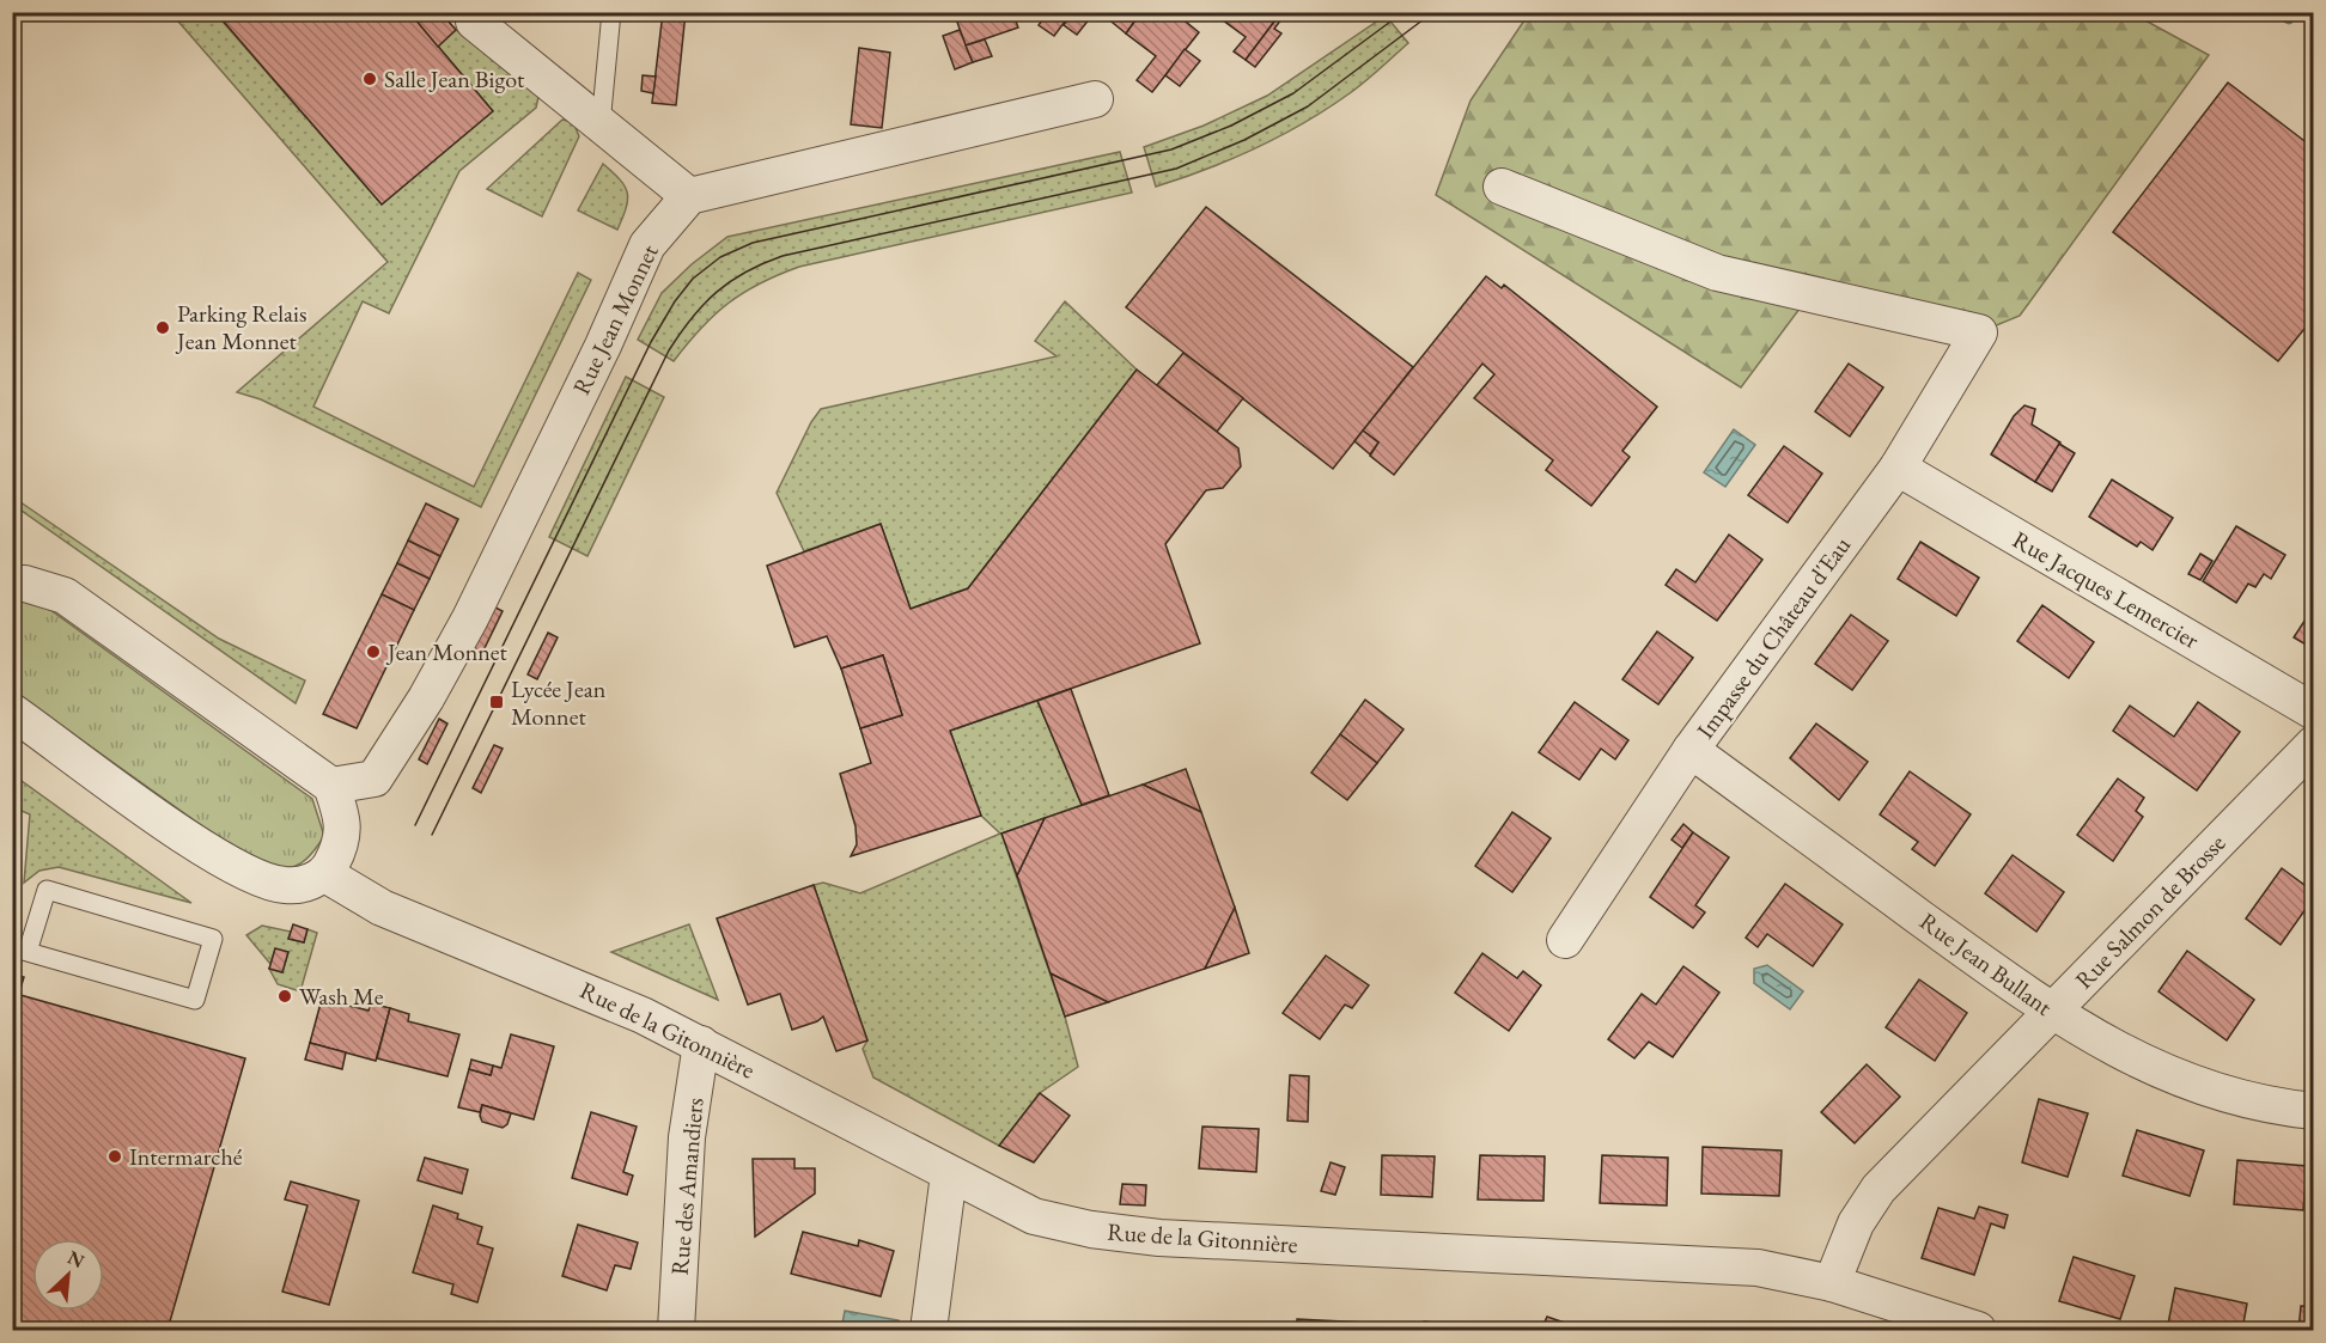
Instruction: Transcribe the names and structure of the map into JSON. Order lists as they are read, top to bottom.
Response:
{
  "streets": {
    "street": [
      "Rue Jean Monnet",
      "Rue Jacques Lemercier",
      "Impasse du Château d'Eau",
      "Rue Salmon de Brosse",
      "Rue Jean Bullant",
      "Rue de la Gitonnière",
      "Rue des Amandiers"
    ]
  },
  "crossings": [
    ["Rue Jacques Lemercier", "Impasse du Château d'Eau"],
    ["Impasse du Château d'Eau", "Rue Jean Bullant"],
    ["Rue Salmon de Brosse", "Rue Jean Bullant"],
    ["Rue Salmon de Brosse", "Rue de la Gitonnière"],
    ["Rue de la Gitonnière", "Rue des Amandiers"]
  ],
  "places": {
    "other": [
      "Salle Jean Bigot",
      "Parking Relais Jean Monnet",
      "Jean Monnet",
      "Wash Me",
      "Intermarché"
    ],
    "transit": ["Lycée Jean Monnet"]
  },
  "north": "top right"
}
